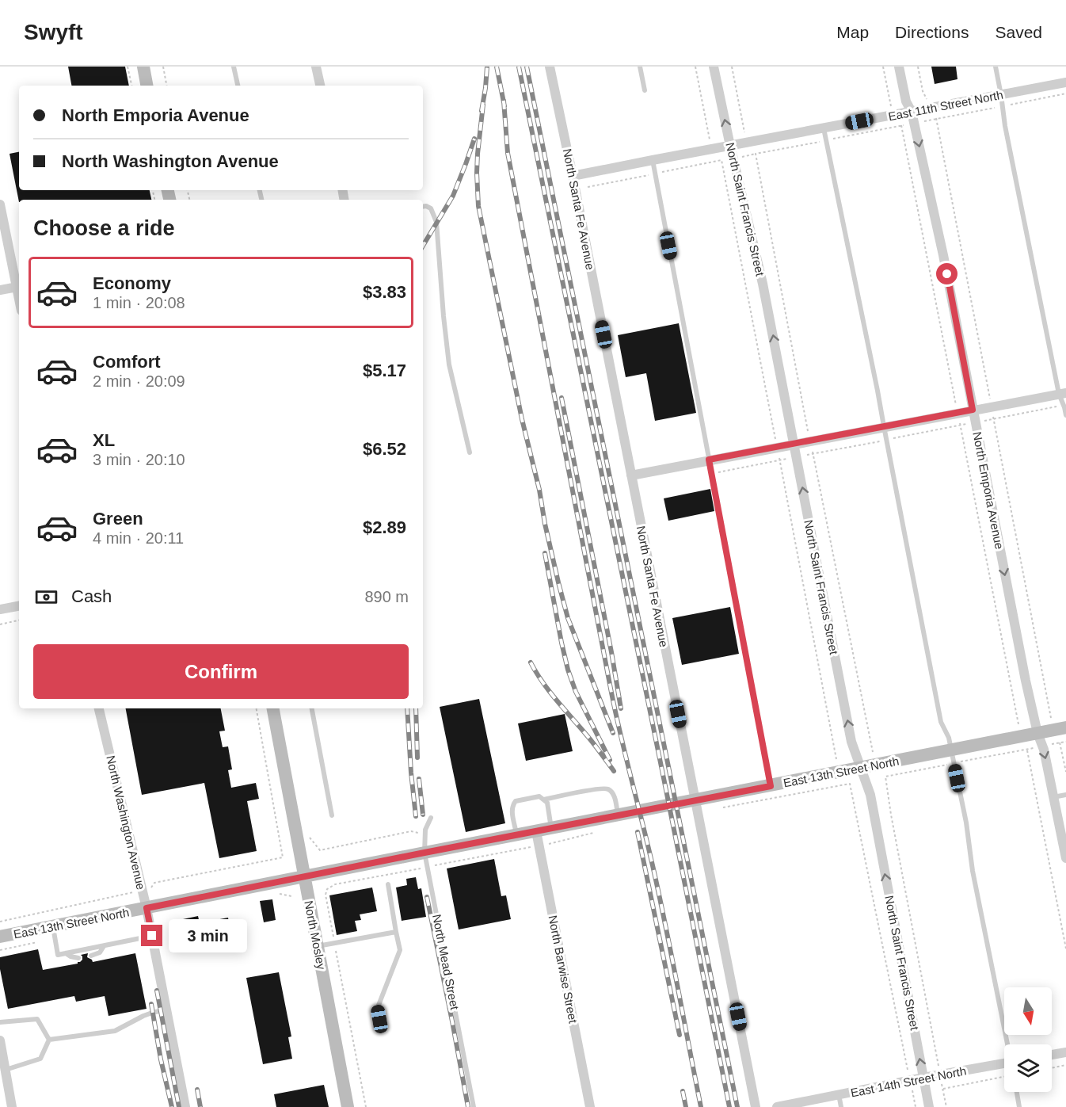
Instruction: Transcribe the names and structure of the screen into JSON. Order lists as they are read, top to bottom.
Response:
{
  "streets": {
    "main road": ["East 13th Street North", "North Mosley"],
    "street": [
      "East 11th Street North",
      "North Santa Fe Avenue",
      "North Saint Francis Street",
      "North Emporia Avenue",
      "North Washington Avenue",
      "North Barwise Street",
      "East 14th Street North"
    ],
    "lane": ["North Mead Street"]
  },
  "crossings": [
    ["East 11th Street North", "North Santa Fe Avenue"],
    ["East 11th Street North", "North Saint Francis Street"],
    ["East 11th Street North", "North Emporia Avenue"],
    ["North Santa Fe Avenue", "East 13th Street North"],
    ["North Saint Francis Street", "East 13th Street North"],
    ["North Saint Francis Street", "East 14th Street North"],
    ["North Emporia Avenue", "East 13th Street North"],
    ["East 13th Street North", "North Washington Avenue"],
    ["East 13th Street North", "North Mosley"],
    ["East 13th Street North", "North Mead Street"],
    ["East 13th Street North", "North Barwise Street"]
  ],
  "one_way": ["North Saint Francis Street", "North Emporia Avenue"],
  "north": "bottom",
  "page": {
    "header": "Swyft",
    "nav": ["Map", "Directions", "Saved"],
    "banner": ["North Emporia Avenue", "North Washington Avenue"],
    "heading": "Choose a ride",
    "list": [
      {
        "name": "Economy",
        "note": "1 min · 20:08",
        "value": "$3.83"
      },
      {
        "name": "Comfort",
        "note": "2 min · 20:09",
        "value": "$5.17"
      },
      {
        "name": "XL",
        "note": "3 min · 20:10",
        "value": "$6.52"
      },
      {
        "name": "Green",
        "note": "4 min · 20:11",
        "value": "$2.89"
      }
    ],
    "pay": ["Cash", "890 m"],
    "buttons": "Confirm",
    "bubble": "3 min"
  }
}
